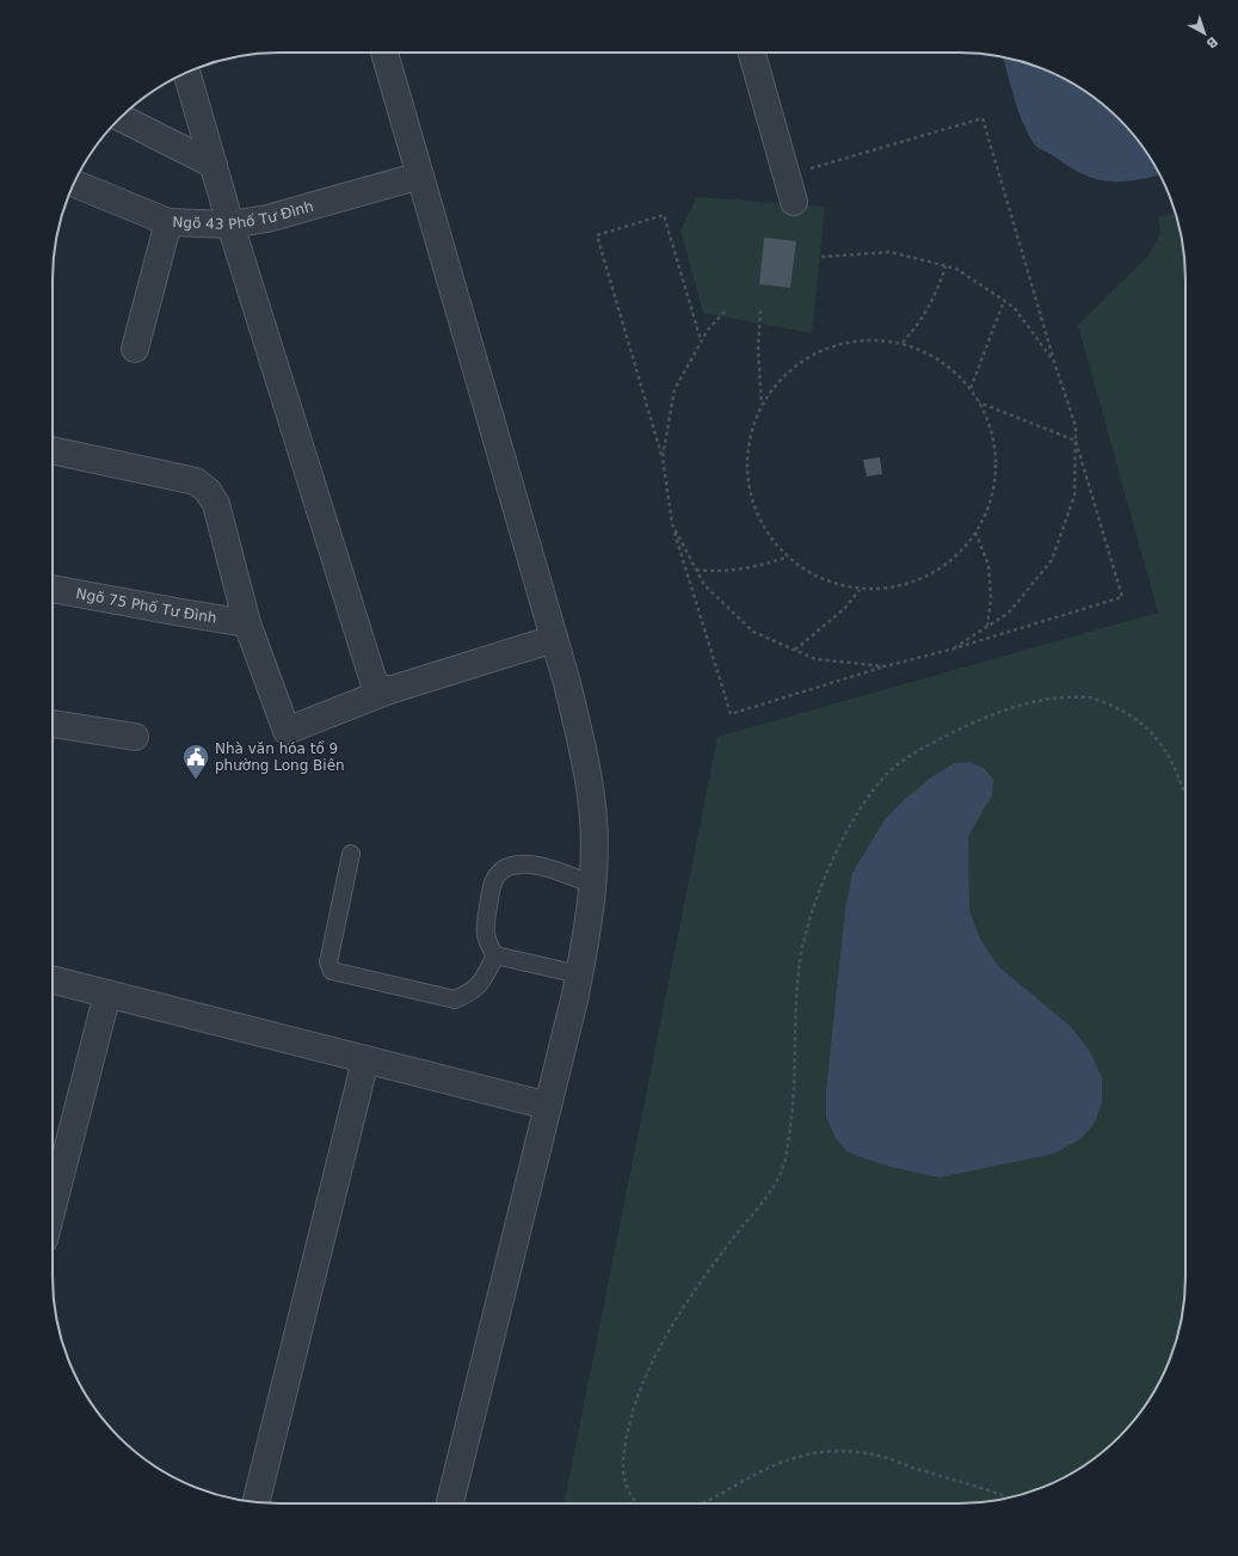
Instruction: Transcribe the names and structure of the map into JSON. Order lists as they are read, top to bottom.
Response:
{
  "streets": {
    "street": ["Ngõ 43 Phố Tư Đình", "Ngõ 75 Phố Tư Đình"]
  },
  "places": {
    "public building": ["Nhà văn hóa tổ 9 phường Long Biên"]
  },
  "north": "bottom right"
}
